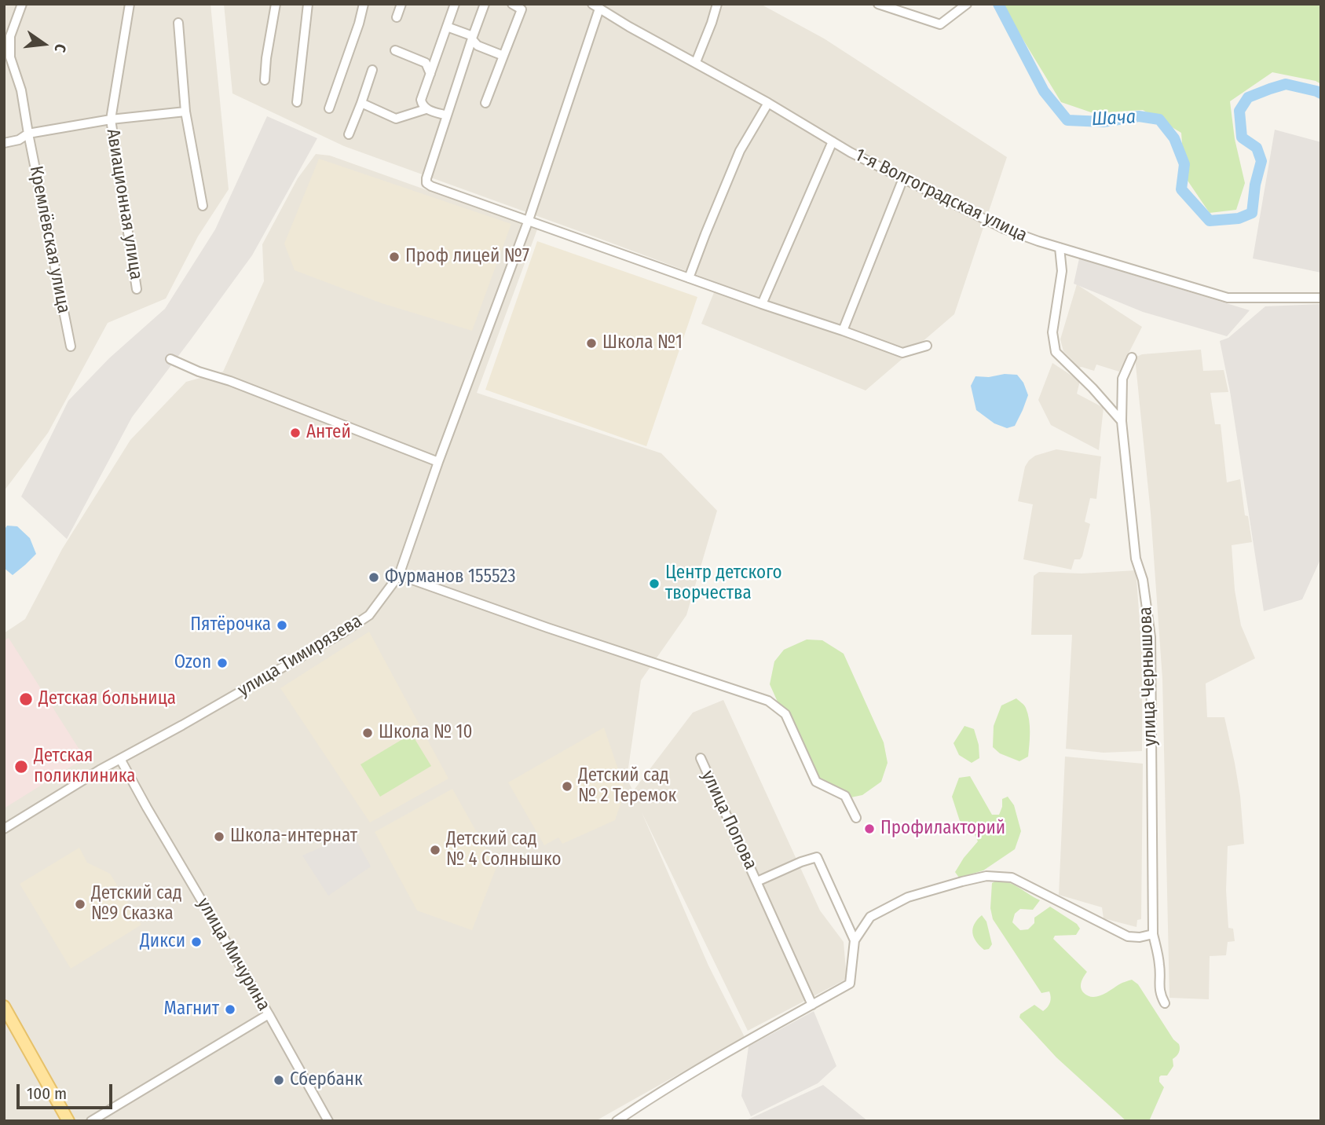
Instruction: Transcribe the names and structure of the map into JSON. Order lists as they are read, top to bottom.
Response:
{
  "streets": {
    "street": [
      "1-я Волгоградская улица",
      "Авиационная улица",
      "Кремлёвская улица",
      "улица Тимирязева",
      "улица Чернышова",
      "улица Попова",
      "улица Мичурина"
    ]
  },
  "crossings": [
    ["1-я Волгоградская улица", "улица Тимирязева"],
    ["улица Тимирязева", "улица Мичурина"]
  ],
  "water": ["Шача"],
  "places": [
    "Проф лицей №7",
    "Школа №1",
    "Антей",
    "Фурманов 155523",
    "Центр детского творчества",
    "Пятёрочка",
    "Ozon",
    "Детская больница",
    "Школа № 10",
    "Детская поликлиника",
    "Детский сад № 2 Теремок",
    "Профилакторий",
    "Школа-интернат",
    "Детский сад № 4 Солнышко",
    "Детский сад №9 Сказка",
    "Дикси",
    "Магнит",
    "Сбербанк"
  ],
  "scale_bar": "100 m",
  "north": "right"
}
